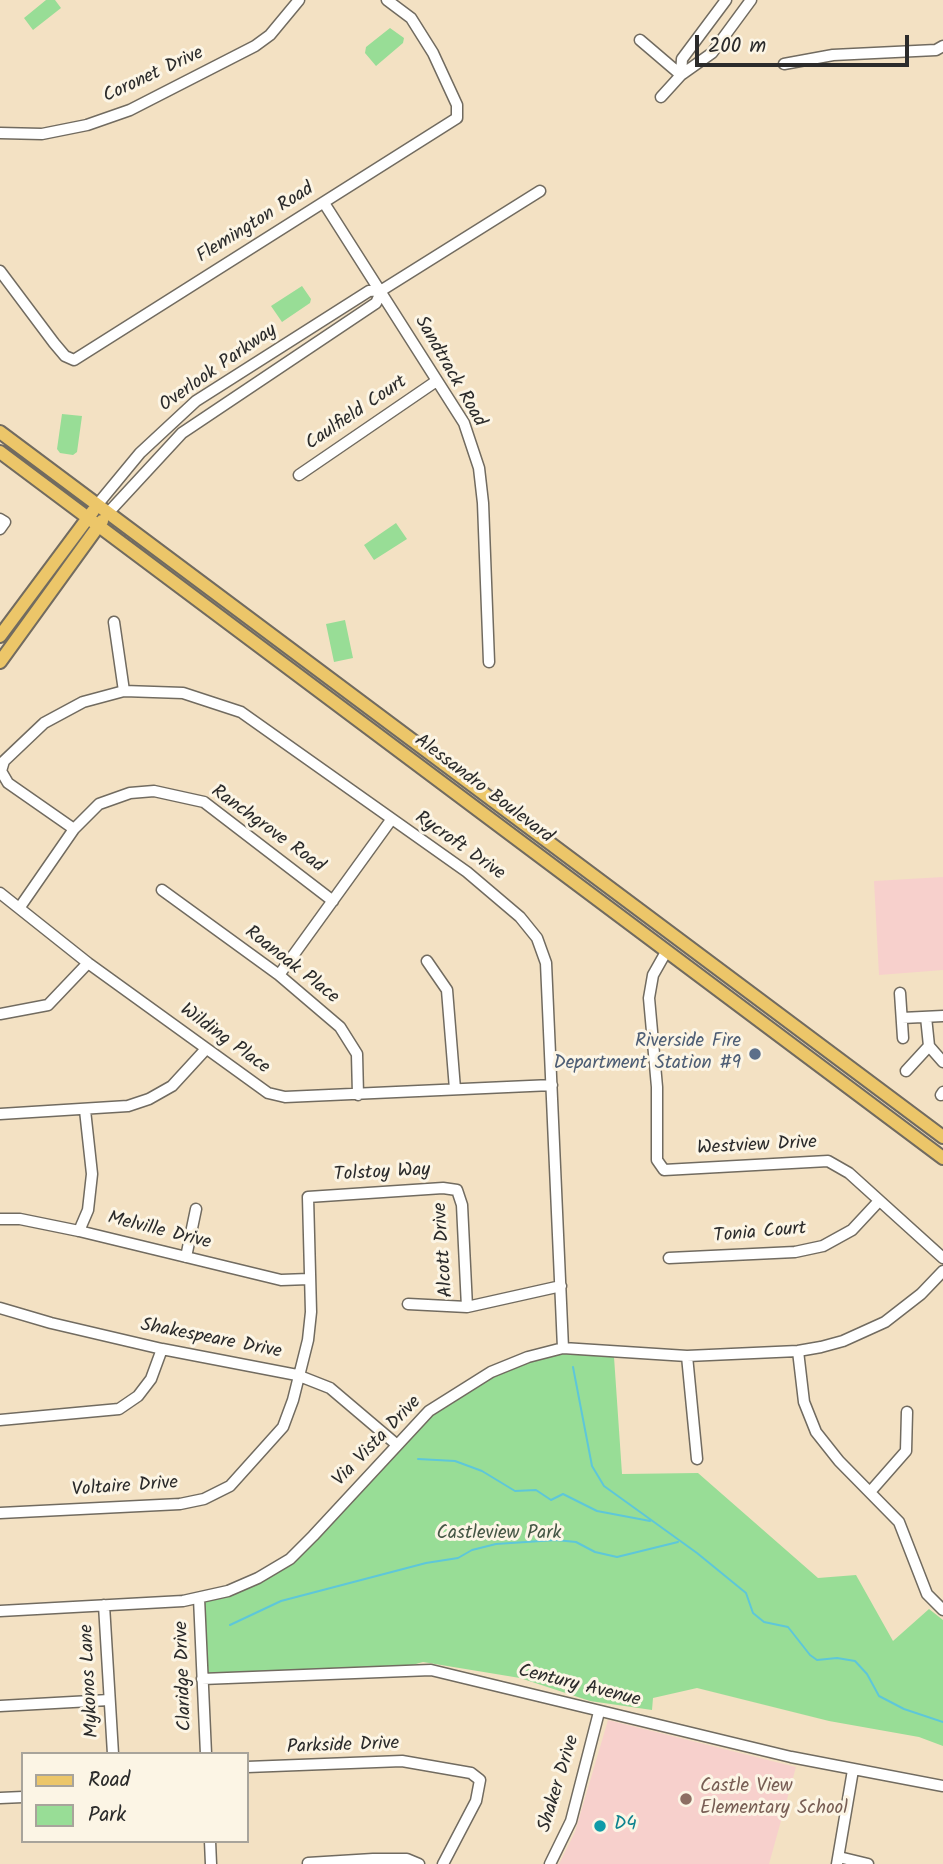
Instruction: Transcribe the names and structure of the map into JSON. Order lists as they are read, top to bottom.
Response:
{
  "streets": {
    "main road": ["Alessandro Boulevard"],
    "street": [
      "Coronet Drive",
      "Flemington Road",
      "Overlook Parkway",
      "Sandtrack Road",
      "Caulfield Court",
      "Ranchgrove Road",
      "Rycroft Drive",
      "Roanoak Place",
      "Wilding Place",
      "Westview Drive",
      "Tolstoy Way",
      "Melville Drive",
      "Tonia Court",
      "Alcott Drive",
      "Shakespeare Drive",
      "Via Vista Drive",
      "Voltaire Drive",
      "Claridge Drive",
      "Mykonos Lane",
      "Century Avenue",
      "Parkside Drive",
      "Shaker Drive"
    ]
  },
  "crossings": [
    ["Flemington Road", "Sandtrack Road"],
    ["Overlook Parkway", "Sandtrack Road"],
    ["Overlook Parkway", "Alessandro Boulevard"],
    ["Sandtrack Road", "Caulfield Court"],
    ["Alessandro Boulevard", "Westview Drive"],
    ["Ranchgrove Road", "Wilding Place"],
    ["Rycroft Drive", "Wilding Place"],
    ["Rycroft Drive", "Via Vista Drive"],
    ["Roanoak Place", "Wilding Place"],
    ["Westview Drive", "Tonia Court"],
    ["Tolstoy Way", "Alcott Drive"],
    ["Tolstoy Way", "Voltaire Drive"],
    ["Melville Drive", "Voltaire Drive"],
    ["Shakespeare Drive", "Via Vista Drive"],
    ["Shakespeare Drive", "Voltaire Drive"],
    ["Via Vista Drive", "Claridge Drive"],
    ["Via Vista Drive", "Mykonos Lane"],
    ["Claridge Drive", "Century Avenue"],
    ["Century Avenue", "Shaker Drive"]
  ],
  "parks": ["Castleview Park"],
  "places": ["Riverside Fire Department Station #9", "Castle View Elementary School", "D4"],
  "legend": ["Road", "Park"],
  "scale_bar": "200 m"
}
